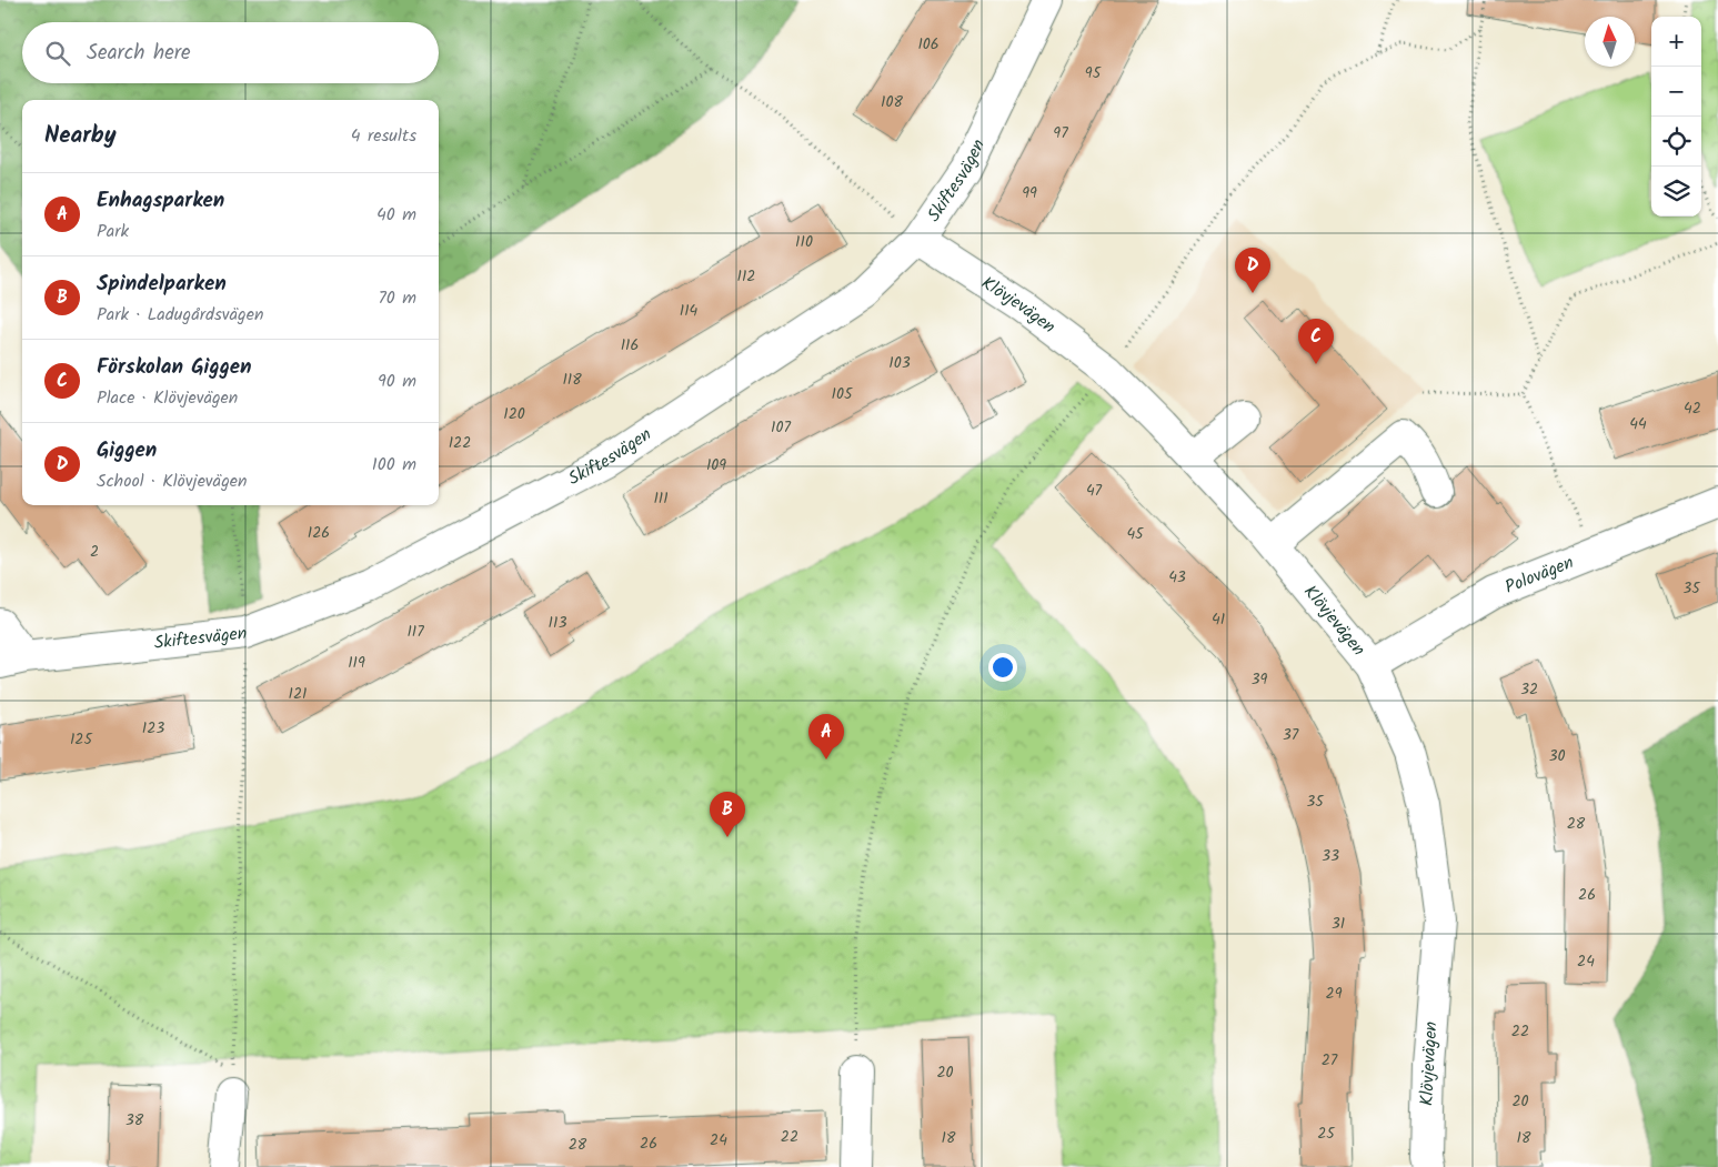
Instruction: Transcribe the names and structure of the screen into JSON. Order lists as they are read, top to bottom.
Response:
{
  "streets": {
    "street": ["Skiftesvägen", "Klövjevägen", "Polovägen"]
  },
  "crossings": [
    ["Skiftesvägen", "Klövjevägen"],
    ["Klövjevägen", "Polovägen"]
  ],
  "house_numbers": [
    "106",
    "95",
    "108",
    "97",
    "99",
    "110",
    "112",
    "114",
    "116",
    "103",
    "118",
    "105",
    "42",
    "120",
    "44",
    "107",
    "122",
    "109",
    "47",
    "111",
    "126",
    "45",
    "2",
    "43",
    "35",
    "41",
    "113",
    "117",
    "119",
    "39",
    "32",
    "121",
    "123",
    "37",
    "125",
    "30",
    "35",
    "28",
    "33",
    "26",
    "31",
    "24",
    "29",
    "22",
    "27",
    "20",
    "20",
    "38",
    "25",
    "22",
    "18",
    "18",
    "24",
    "26",
    "28"
  ],
  "north": "top",
  "page": {
    "map_buttons": ["+", "−"],
    "search": "Search here",
    "heading": ["Nearby", "4 results"],
    "list": [
      {
        "mark": "A",
        "name": "Enhagsparken",
        "note": "Park",
        "value": "40 m"
      },
      {
        "mark": "B",
        "name": "Spindelparken",
        "note": "Park · Ladugårdsvägen",
        "value": "70 m"
      },
      {
        "mark": "C",
        "name": "Förskolan Giggen",
        "note": "Place · Klövjevägen",
        "value": "90 m"
      },
      {
        "mark": "D",
        "name": "Giggen",
        "note": "School · Klövjevägen",
        "value": "100 m"
      }
    ],
    "pins": [
      "D",
      "C",
      "A",
      "B"
    ]
  }
}
